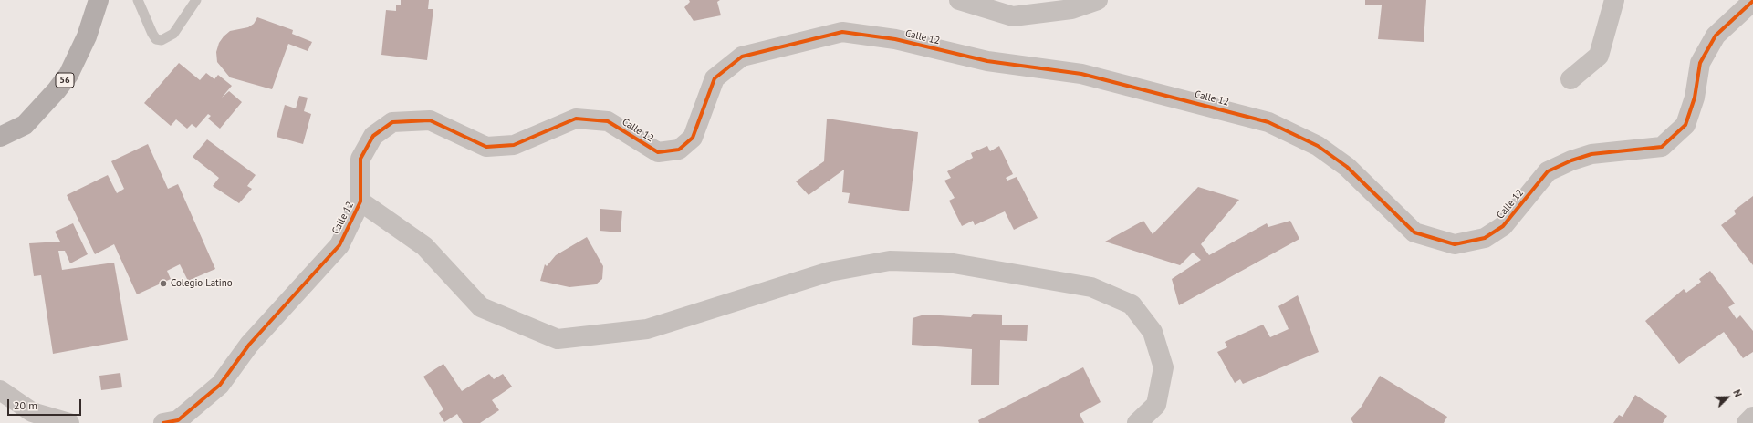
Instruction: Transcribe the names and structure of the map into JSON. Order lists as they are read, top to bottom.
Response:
{
  "streets": {
    "main road": ["56"],
    "street": ["Calle 12"]
  },
  "places": ["Colegio Latino"],
  "scale_bar": "20 m",
  "north": "top right"
}
